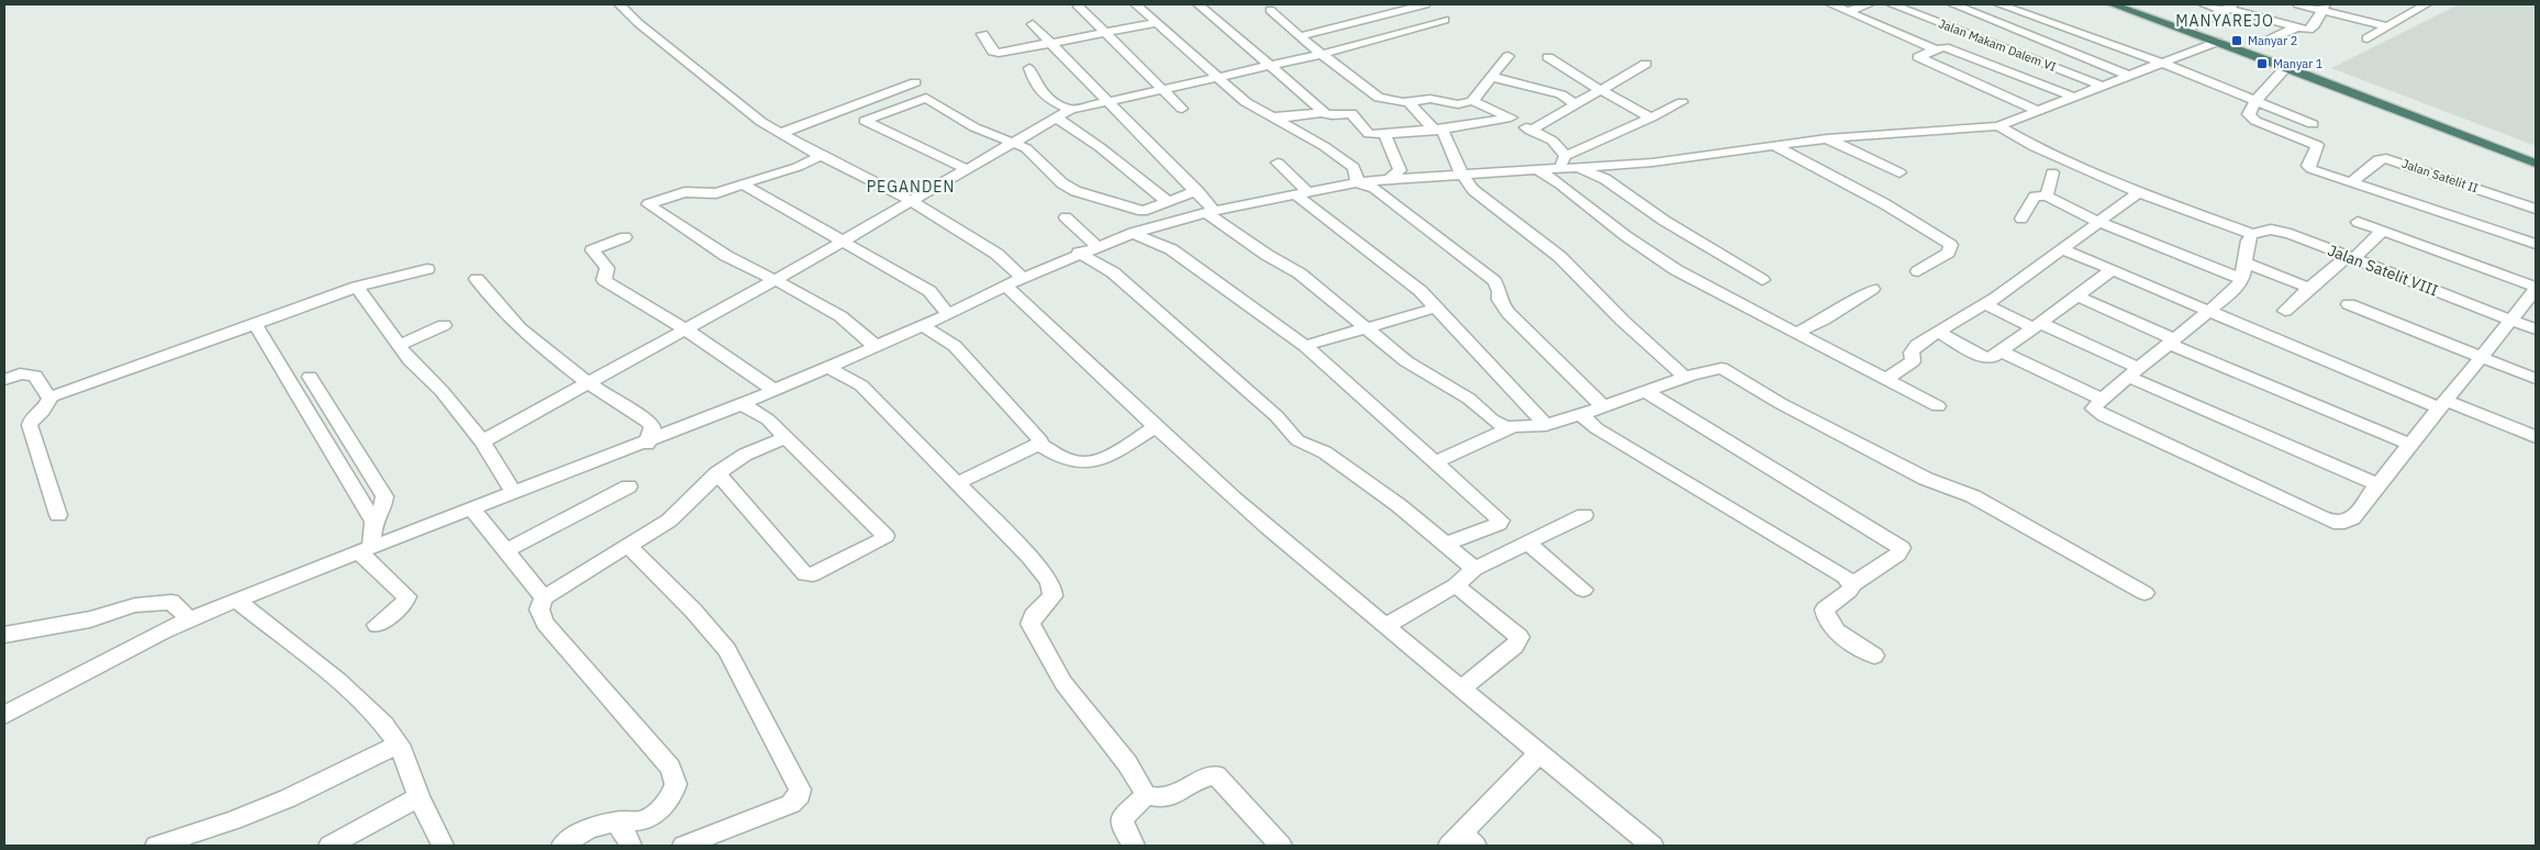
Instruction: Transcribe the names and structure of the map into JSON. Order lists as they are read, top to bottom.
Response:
{
  "streets": {
    "street": ["Jalan Makam Dalem VI", "Jalan Satelit II", "Jalan Satelit VIII"]
  },
  "districts": ["MANYAREJO", "PEGANDEN"],
  "places": {
    "transit": ["Manyar 2", "Manyar 1"]
  }
}
